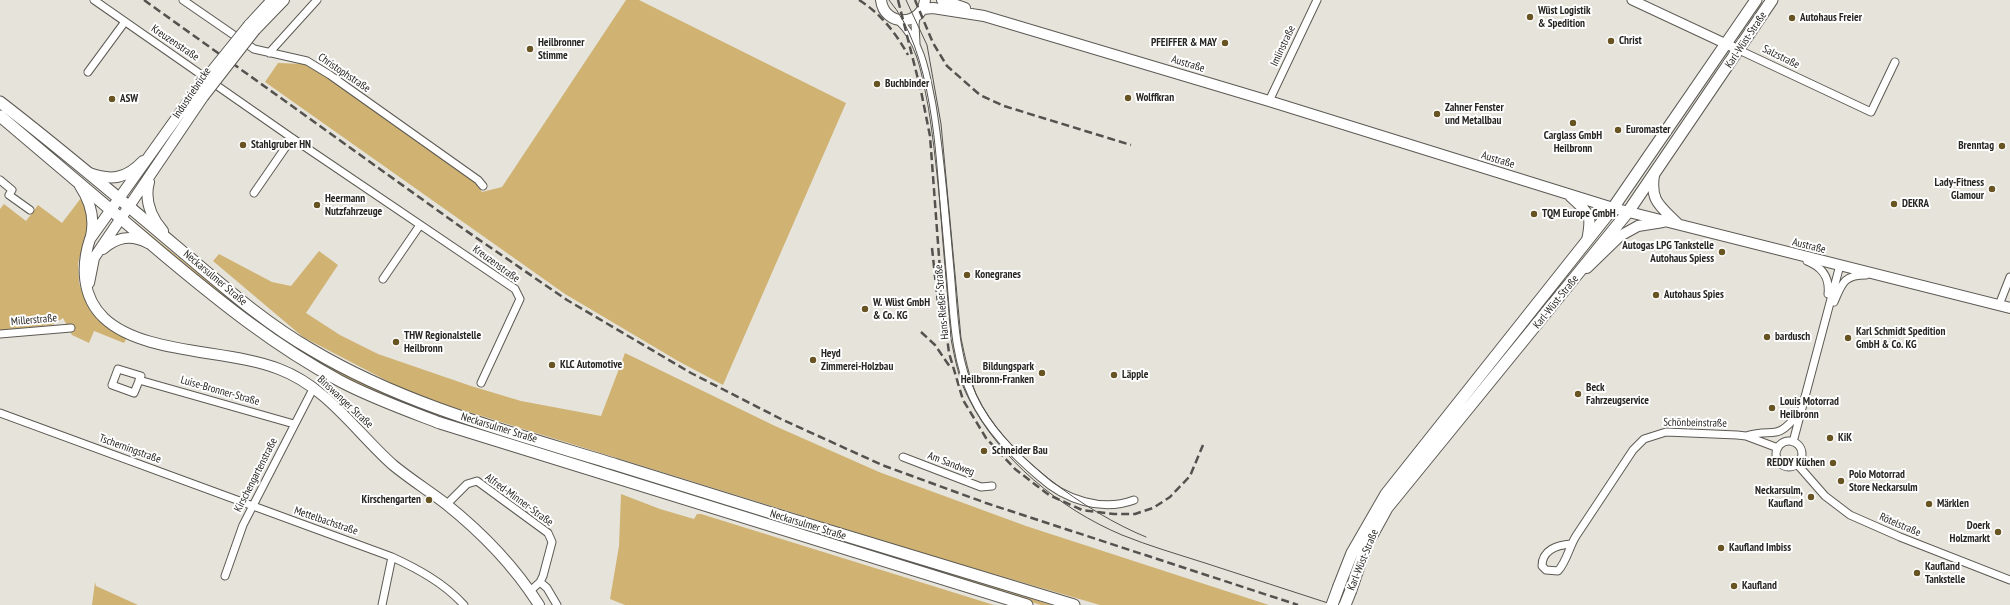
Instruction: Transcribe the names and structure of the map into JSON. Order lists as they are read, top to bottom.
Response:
{
  "streets": {
    "main road": [
      "Karl-Wüst-Straße",
      "Austraße",
      "Industriebrücke",
      "Neckarsulmer Straße",
      "Binswanger Straße"
    ],
    "street": [
      "Kreuzenstraße",
      "Imlinstraße",
      "Salzstraße",
      "Christophstraße",
      "Hans-Rießer-Straße",
      "Millerstraße",
      "Luise-Bronner-Straße",
      "Schönbeinstraße",
      "Tscherningstraße",
      "Am Sandweg",
      "Kirschengartenstraße",
      "Alfred-Minner-Straße",
      "Mettelbachstraße",
      "Rötelstraße"
    ]
  },
  "crossings": [
    ["Karl-Wüst-Straße", "Salzstraße"],
    ["Karl-Wüst-Straße", "Austraße"],
    ["Imlinstraße", "Austraße"],
    ["Austraße", "Hans-Rießer-Straße"],
    ["Industriebrücke", "Neckarsulmer Straße"],
    ["Industriebrücke", "Binswanger Straße"],
    ["Neckarsulmer Straße", "Binswanger Straße"],
    ["Luise-Bronner-Straße", "Kirschengartenstraße"],
    ["Binswanger Straße", "Kirschengartenstraße"],
    ["Binswanger Straße", "Alfred-Minner-Straße"],
    ["Schönbeinstraße", "Rötelstraße"],
    ["Tscherningstraße", "Kirschengartenstraße"],
    ["Tscherningstraße", "Mettelbachstraße"],
    ["Kirschengartenstraße", "Mettelbachstraße"]
  ],
  "places": [
    "Wüst Logistik & Spedition",
    "Autohaus Freier",
    "Christ",
    "PFEIFFER & MAY",
    "Heilbronner Stimme",
    "Buchbinder",
    "Wolffkran",
    "ASW",
    "Zahner Fenster und Metallbau",
    "Carglass GmbH Heilbronn",
    "Euromaster",
    "Stahlgruber HN",
    "Brenntag",
    "Lady-Fitness Glamour",
    "DEKRA",
    "Heermann Nutzfahrzeuge",
    "TQM Europe GmbH",
    "Autogas LPG Tankstelle Autohaus Spiess",
    "Konegranes",
    "Autohaus Spies",
    "W. Wüst GmbH & Co. KG",
    "bardusch",
    "Karl Schmidt Spedition GmbH & Co. KG",
    "THW Regionalstelle Heilbronn",
    "Heyd Zimmerei-Holzbau",
    "KLC Automotive",
    "Bildungspark Heilbronn-Franken",
    "Läpple",
    "Beck Fahrzeugservice",
    "Louis Motorrad Heilbronn",
    "KiK",
    "Schneider Bau",
    "REDDY Küchen",
    "Polo Motorrad Store Neckarsulm",
    "Neckarsulm, Kaufland",
    "Kirschengarten",
    "Märklen",
    "Doerk Holzmarkt",
    "Kaufland Imbiss",
    "Kaufland Tankstelle",
    "Kaufland"
  ]
}
